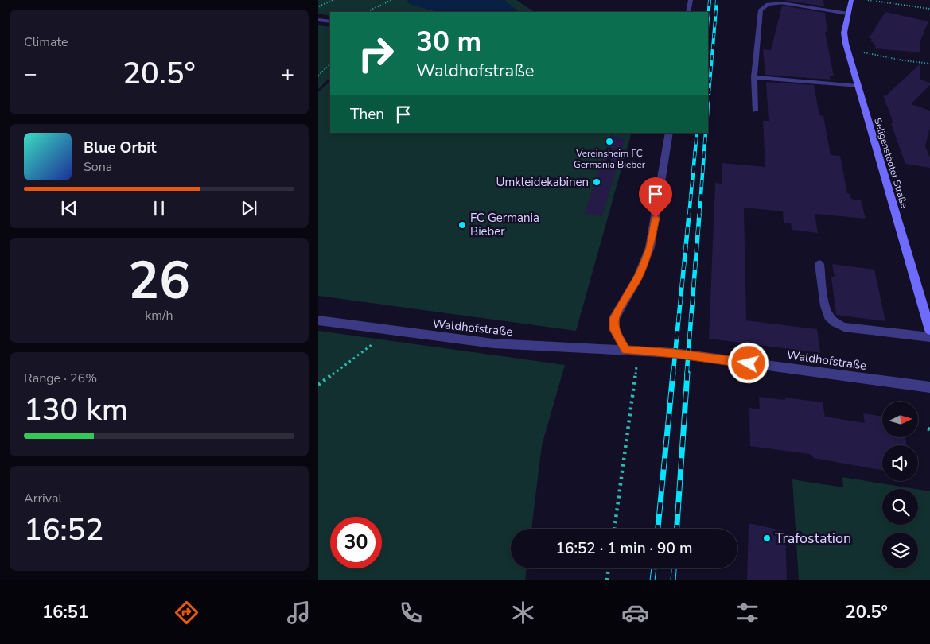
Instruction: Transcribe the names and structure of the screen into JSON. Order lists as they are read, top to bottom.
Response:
{
  "streets": {
    "street": ["Seligenstädter Straße", "Waldhofstraße"]
  },
  "places": [
    "Vereinsheim FC Germania Bieber",
    "Umkleidekabinen",
    "FC Germania Bieber",
    "Trafostation"
  ],
  "north": "right",
  "page": {
    "tile": [
      "Climate",
      ["26", "km/h"],
      ["Range · 26%", "130 km"],
      ["Arrival", "16:52"]
    ],
    "turn": ["30 m", "Waldhofstraße"],
    "heat": ["−", "20.5°", "+"],
    "then": "Then",
    "song": ["Blue Orbit", "Sona"],
    "limit": "30",
    "trip": "16:52 · 1 min · 90 m",
    "tabs": ["16:51", "20.5°"]
  }
}
